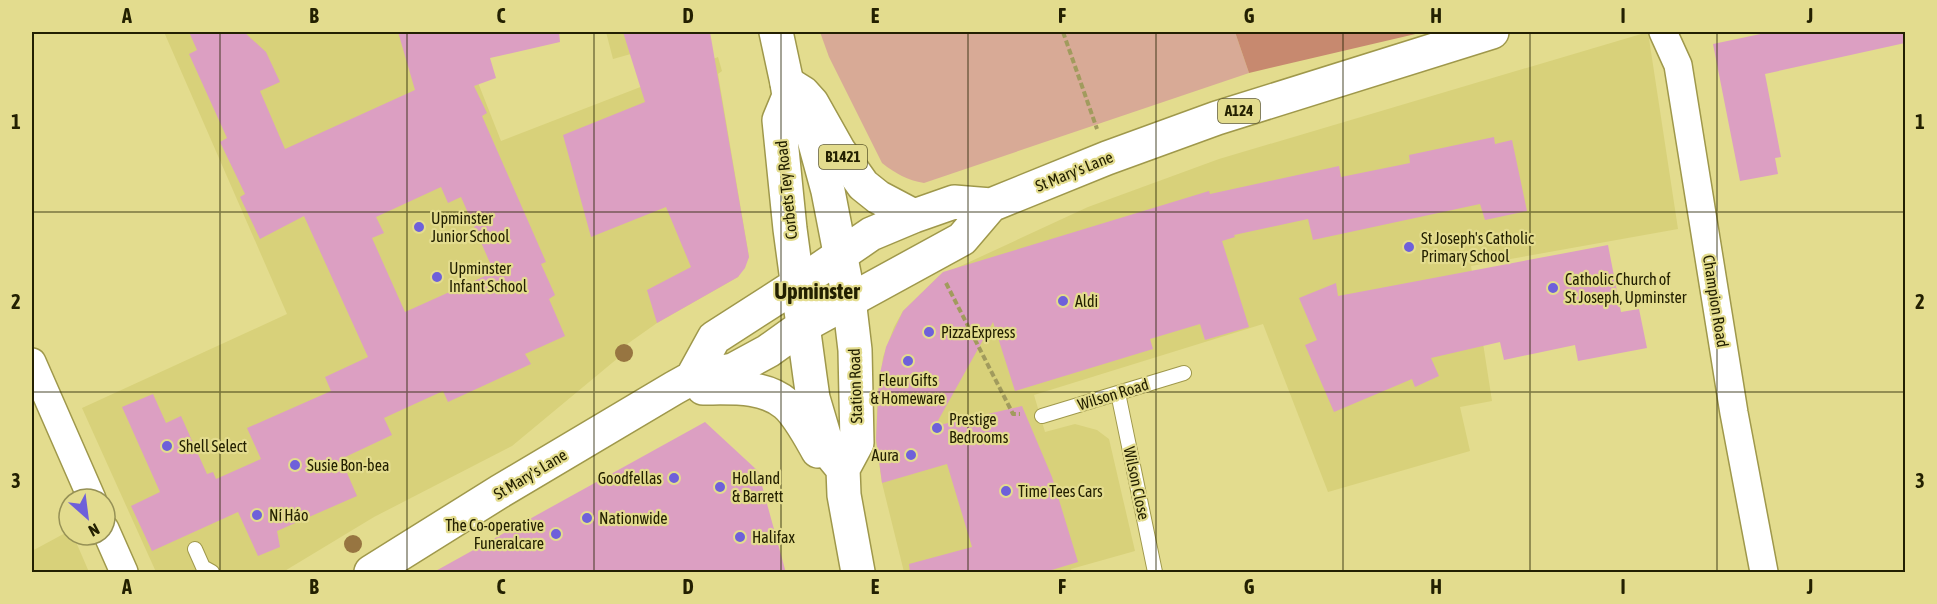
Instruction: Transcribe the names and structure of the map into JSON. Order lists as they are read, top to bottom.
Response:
{
  "streets": {
    "main road": [
      "A124",
      "B1421",
      "St Mary's Lane",
      "Corbets Tey Road",
      "Station Road"
    ],
    "street": ["Champion Road"],
    "lane": ["Wilson Road", "Wilson Close"]
  },
  "crossings": [
    ["B1421", "Corbets Tey Road"],
    ["St Mary's Lane", "Corbets Tey Road"],
    ["St Mary's Lane", "Station Road"],
    ["Corbets Tey Road", "Station Road"],
    ["Wilson Road", "Wilson Close"]
  ],
  "districts": ["Upminster"],
  "places": [
    "Upminster Junior School",
    "St Joseph's Catholic Primary School",
    "Upminster Infant School",
    "Catholic Church of St Joseph, Upminster",
    "Aldi",
    "PizzaExpress",
    "Fleur Gifts & Homeware",
    "Prestige Bedrooms",
    "Shell Select",
    "Aura",
    "Susie Bon-bea",
    "Goodfellas",
    "Holland & Barrett",
    "Time Tees Cars",
    "Ní Háo",
    "Nationwide",
    "The Co-operative Funeralcare",
    "Halifax"
  ],
  "north": "bottom right",
  "grid": {
    "columns": [
      "A",
      "B",
      "C",
      "D",
      "E",
      "F",
      "G",
      "H",
      "I",
      "J"
    ],
    "rows": ["1", "2", "3"]
  }
}
